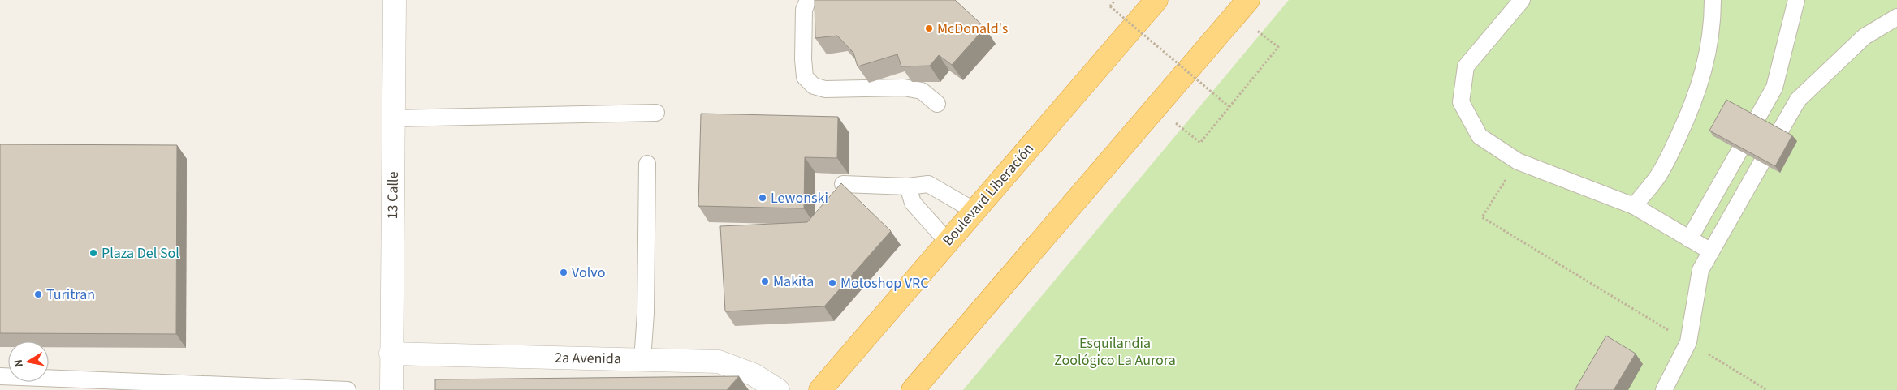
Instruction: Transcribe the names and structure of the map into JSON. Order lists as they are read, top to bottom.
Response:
{
  "streets": {
    "highway": ["Boulevard Liberación"],
    "street": ["13 Calle", "2a Avenida"]
  },
  "crossings": [
    ["13 Calle", "2a Avenida"]
  ],
  "parks": ["Esquilandia Zoológico La Aurora"],
  "places": [
    "McDonald's",
    "Lewonski",
    "Plaza Del Sol",
    "Volvo",
    "Makita",
    "Motoshop VRC",
    "Turitran"
  ],
  "north": "left"
}
